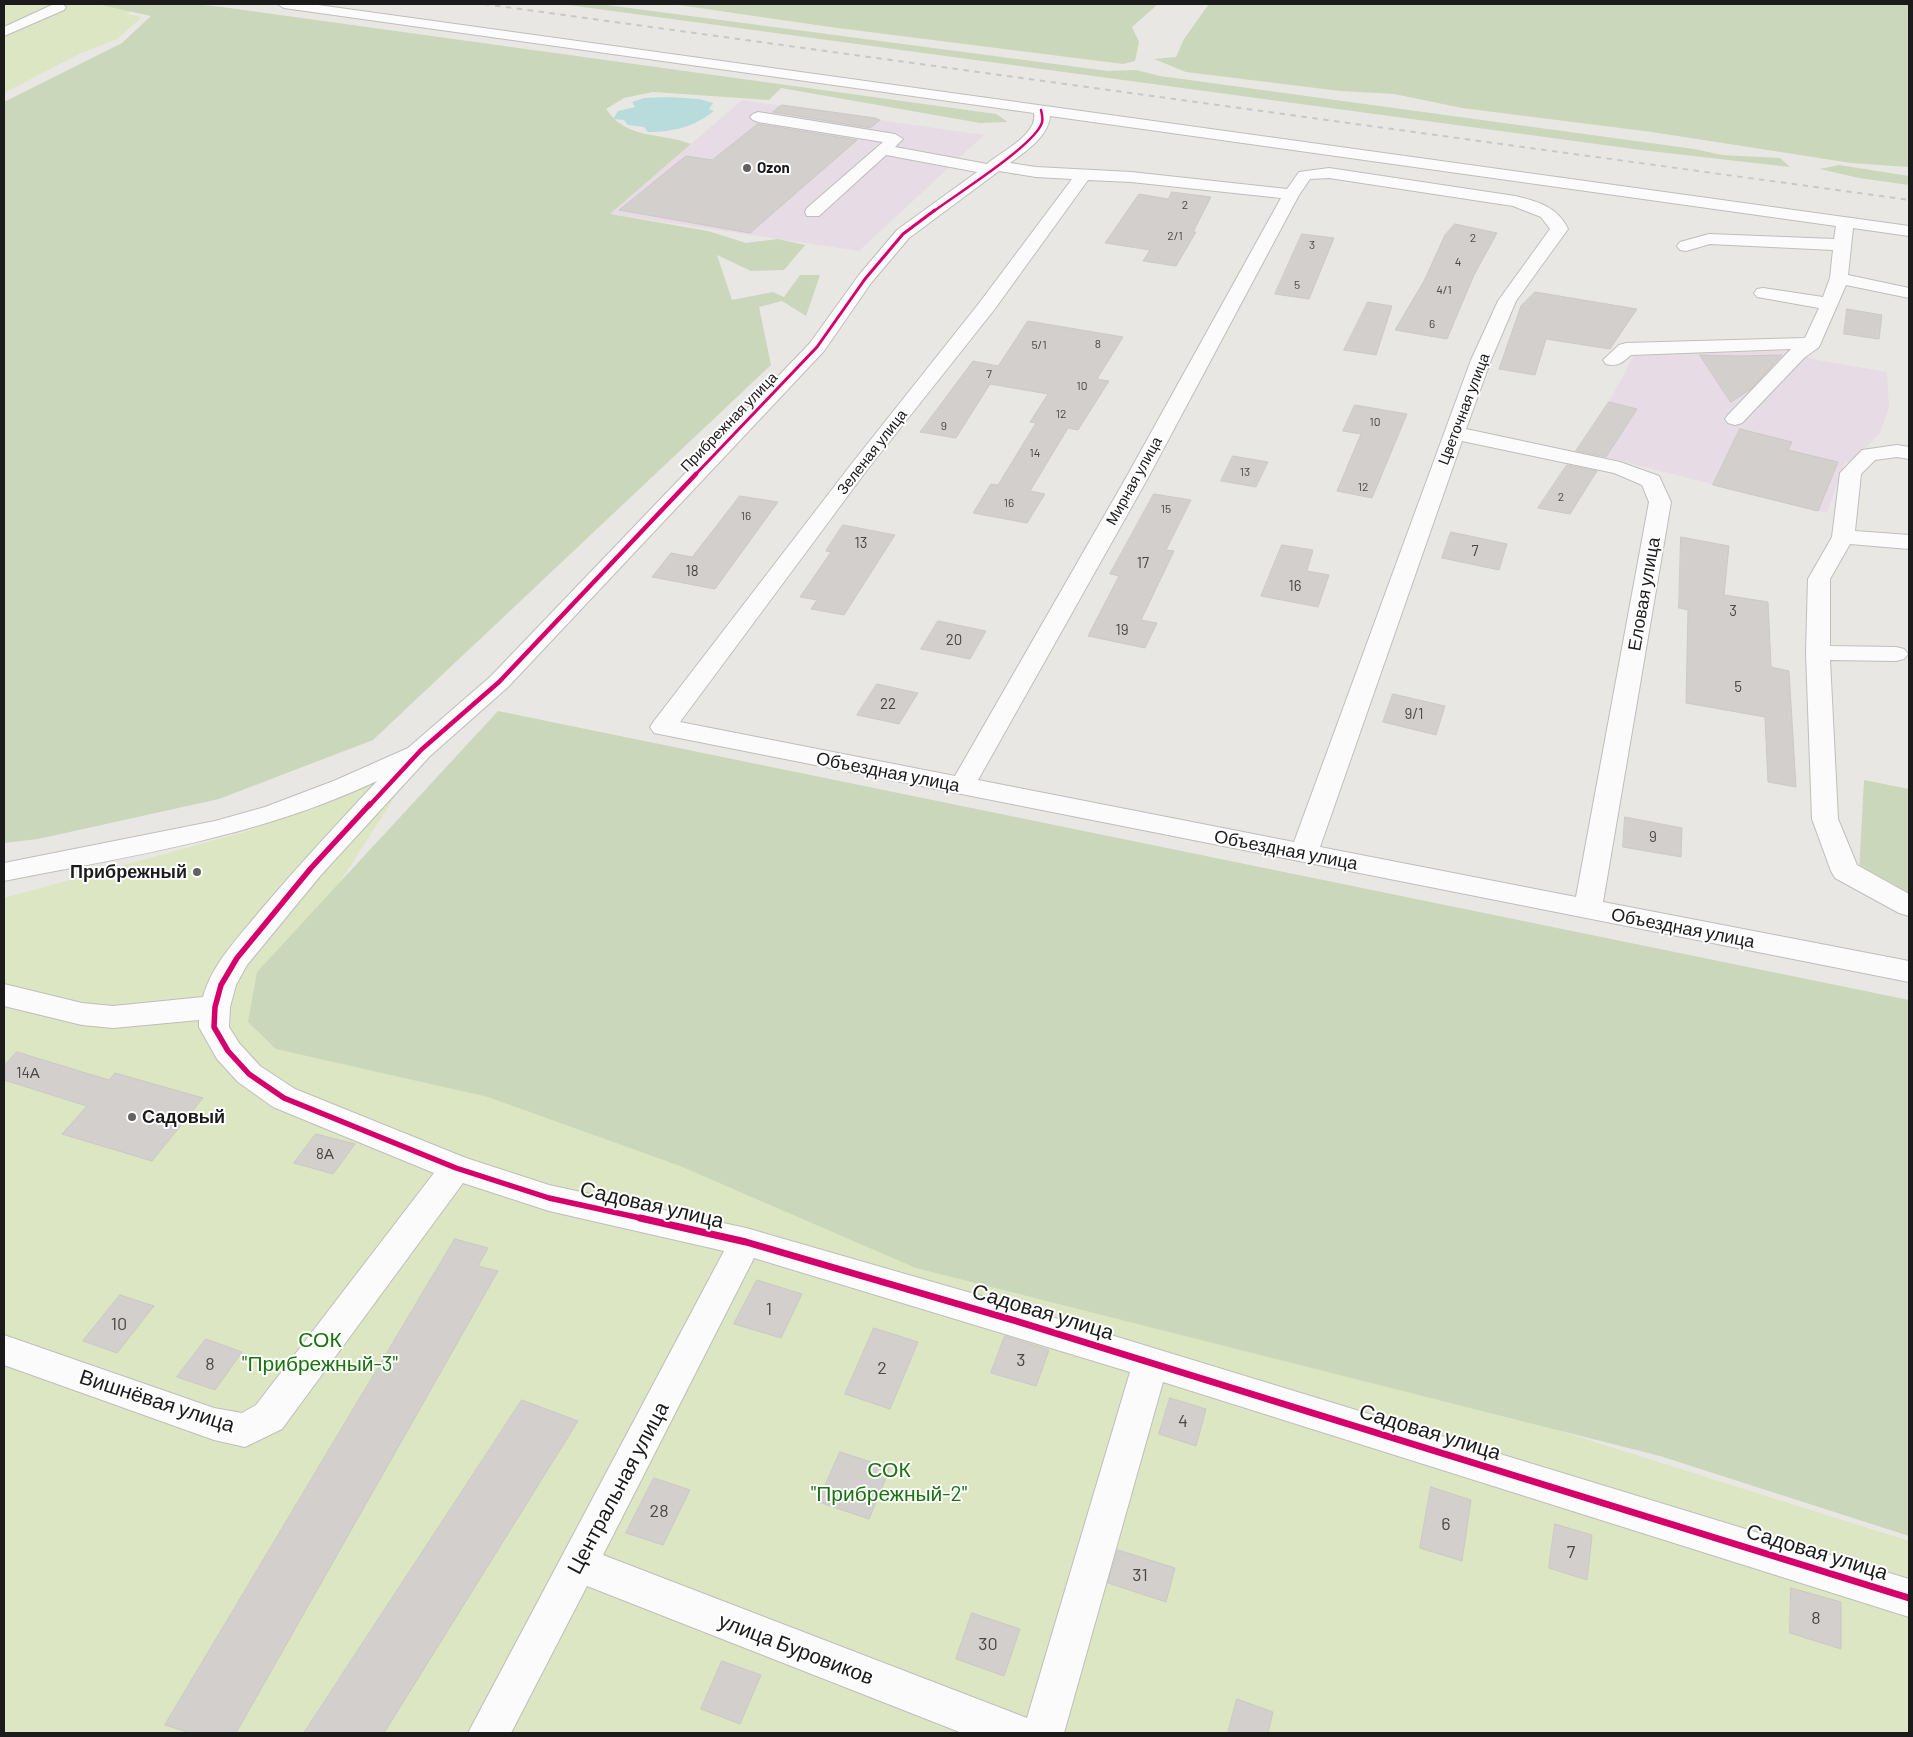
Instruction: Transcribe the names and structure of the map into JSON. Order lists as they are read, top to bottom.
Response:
{
  "streets": {
    "street": [
      "Цветочная улица",
      "Прибрежная улица",
      "Зеленая улица",
      "Мирная улица",
      "Еловая улица",
      "Объездная улица",
      "Садовая улица",
      "Вишнёвая улица",
      "Центральная улица",
      "улица Буровиков"
    ]
  },
  "crossings": [
    ["Цветочная улица", "Мирная улица"],
    ["Цветочная улица", "Еловая улица"],
    ["Цветочная улица", "Объездная улица"],
    ["Зеленая улица", "Объездная улица"],
    ["Мирная улица", "Объездная улица"],
    ["Еловая улица", "Объездная улица"],
    ["Садовая улица", "Вишнёвая улица"],
    ["Садовая улица", "Центральная улица"],
    ["Центральная улица", "улица Буровиков"]
  ],
  "parks": ["СОК \"Прибрежный-3\"", "СОК \"Прибрежный-2\""],
  "places": ["Ozon", "Прибрежный", "Садовый"],
  "house_numbers": [
    "2",
    "2/1",
    "2",
    "3",
    "4",
    "5",
    "4/1",
    "6",
    "8",
    "5/1",
    "7",
    "10",
    "12",
    "10",
    "9",
    "14",
    "13",
    "12",
    "2",
    "16",
    "15",
    "16",
    "13",
    "7",
    "17",
    "18",
    "16",
    "3",
    "19",
    "20",
    "5",
    "22",
    "9/1",
    "9",
    "14А",
    "8А",
    "1",
    "10",
    "3",
    "8",
    "2",
    "4",
    "28",
    "6",
    "7",
    "31",
    "8",
    "30"
  ]
}
